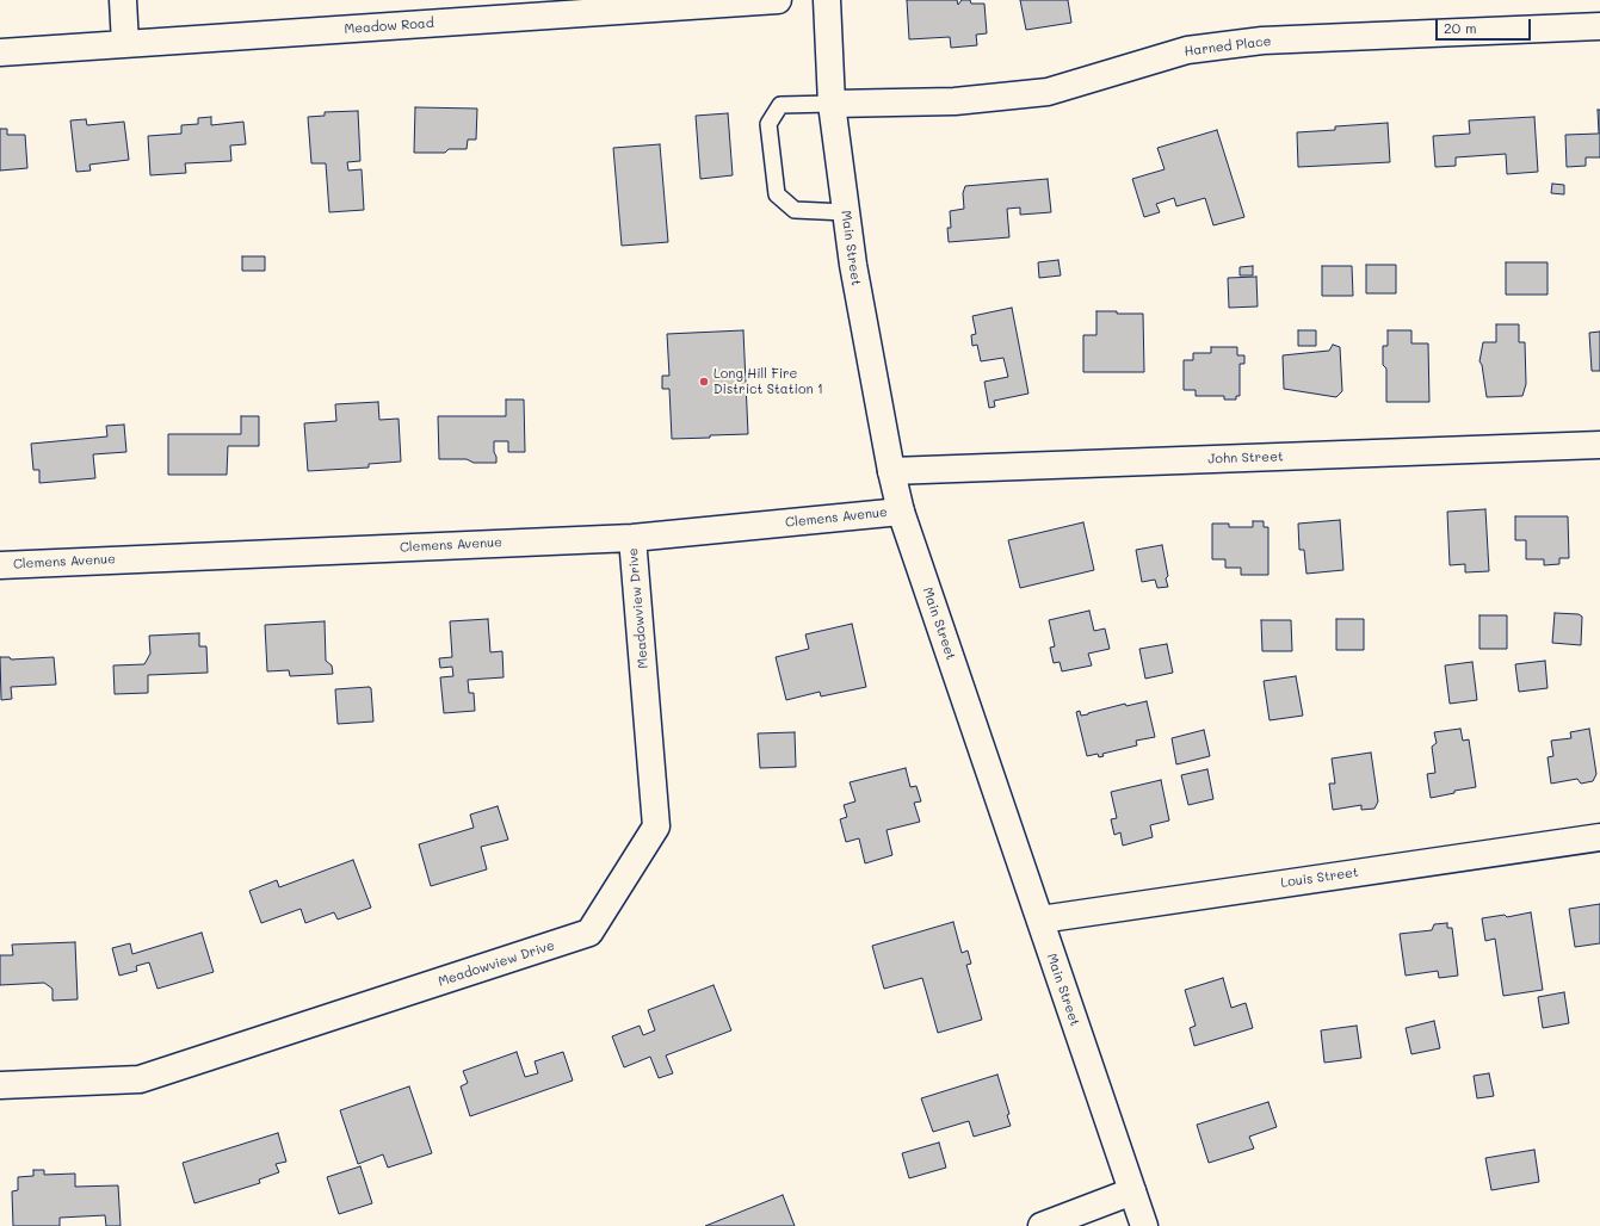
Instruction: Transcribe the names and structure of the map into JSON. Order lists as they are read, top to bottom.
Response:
{
  "streets": {
    "street": [
      "Meadow Road",
      "Harned Place",
      "Main Street",
      "John Street",
      "Clemens Avenue",
      "Meadowview Drive",
      "Louis Street"
    ]
  },
  "crossings": [
    ["Harned Place", "Main Street"],
    ["Main Street", "John Street"],
    ["Main Street", "Clemens Avenue"],
    ["Main Street", "Louis Street"],
    ["Clemens Avenue", "Meadowview Drive"]
  ],
  "places": ["Long Hill Fire District Station 1"],
  "scale_bar": "20 m"
}
